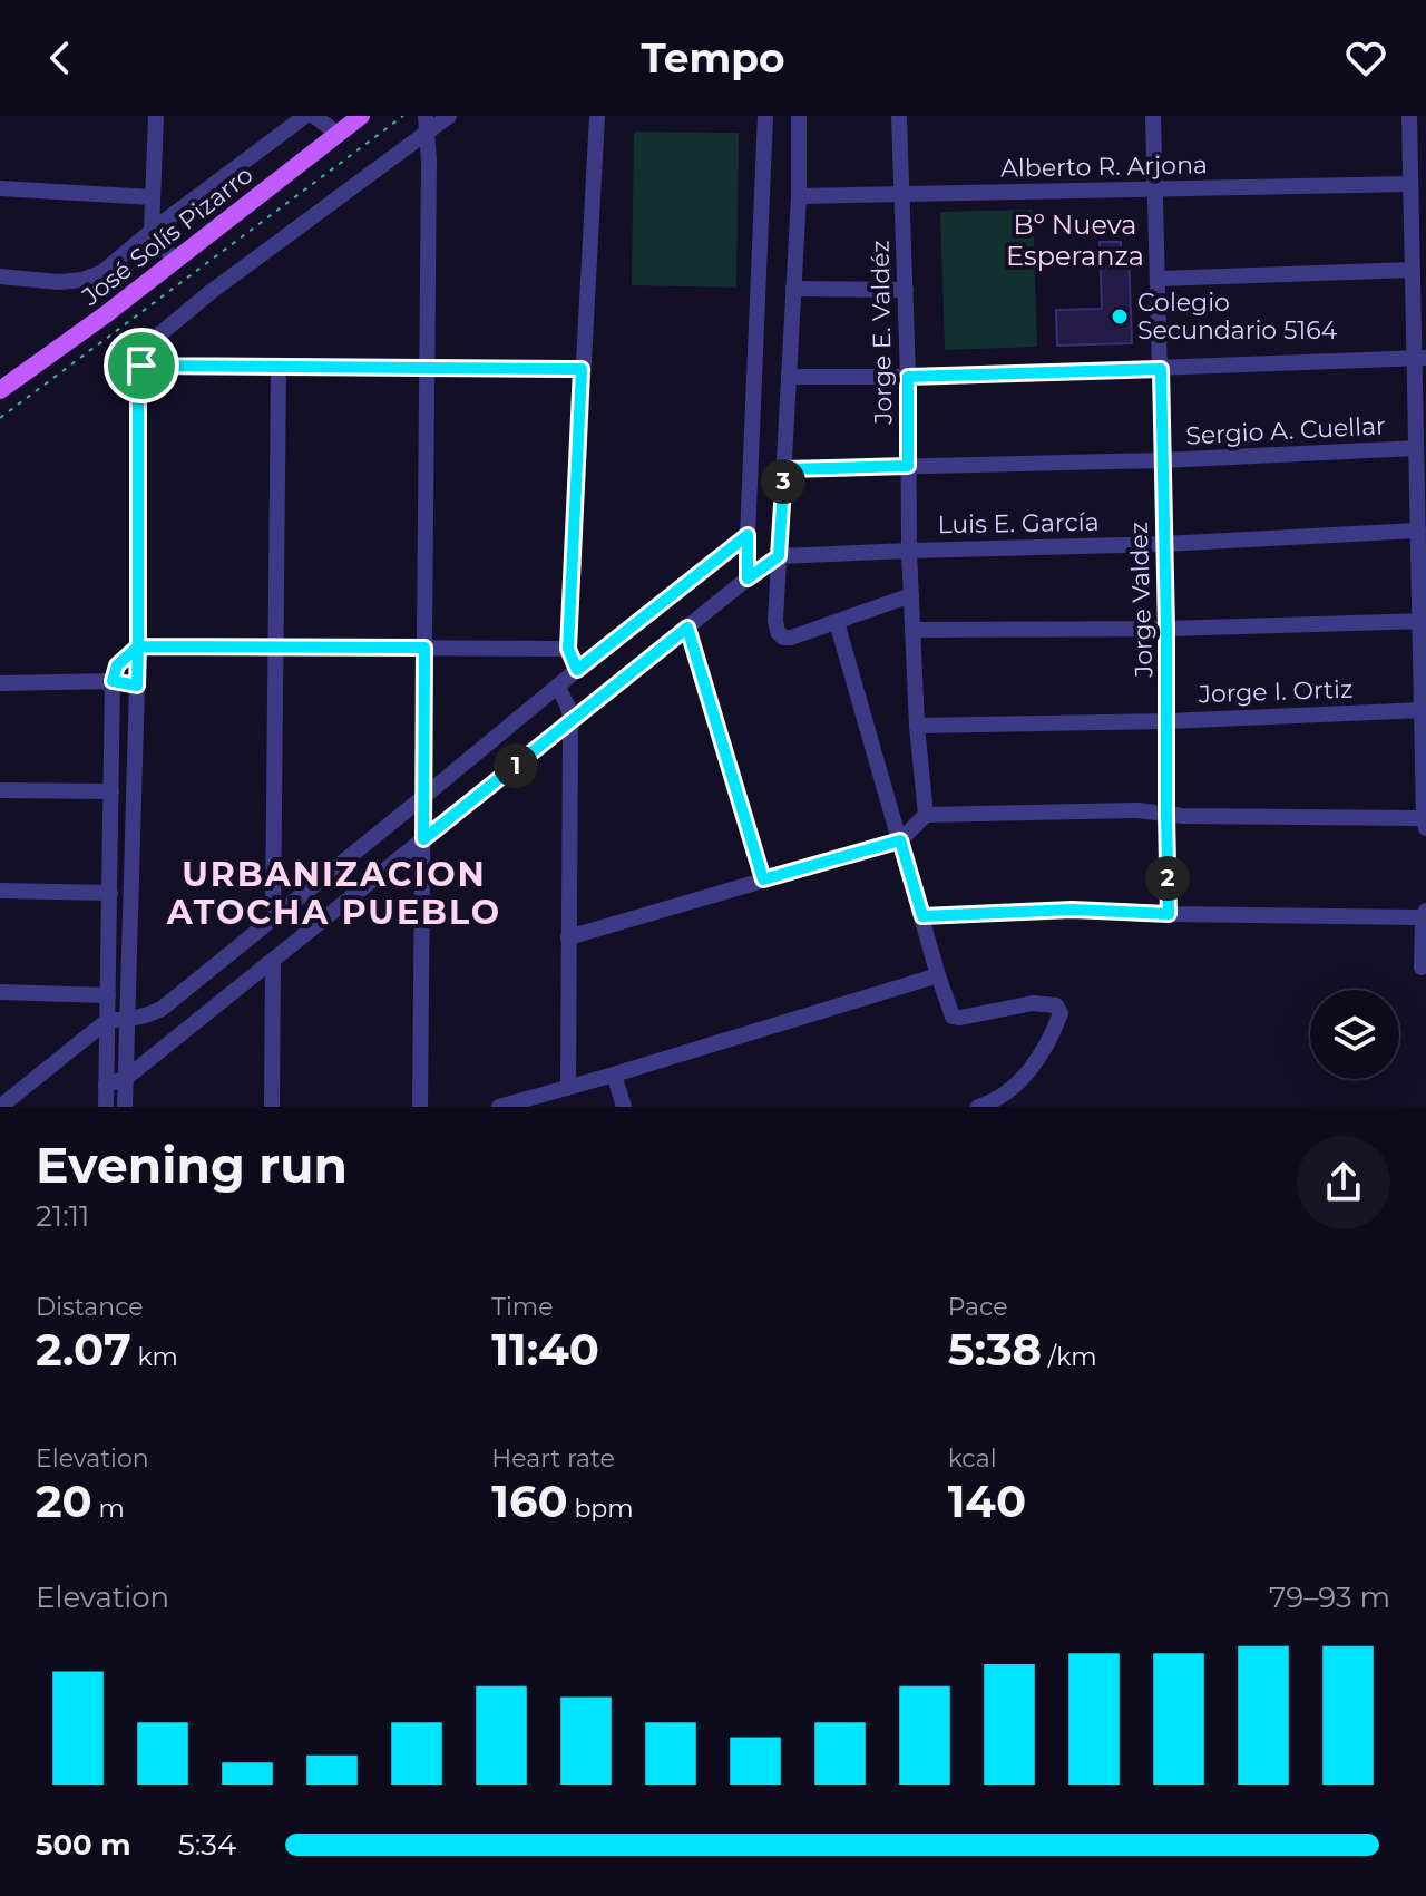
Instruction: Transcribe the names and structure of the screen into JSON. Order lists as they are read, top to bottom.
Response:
{
  "streets": {
    "main road": ["José Solís Pizarro"],
    "street": [
      "Alberto R. Arjona",
      "Jorge E. Valdéz",
      "Sergio A. Cuellar",
      "Luis E. García",
      "Jorge Valdez",
      "Jorge I. Ortiz"
    ]
  },
  "crossings": [
    ["Alberto R. Arjona", "Jorge E. Valdéz"],
    ["Alberto R. Arjona", "Jorge Valdez"],
    ["Jorge E. Valdéz", "Sergio A. Cuellar"],
    ["Jorge E. Valdéz", "Luis E. García"],
    ["Jorge E. Valdéz", "Jorge I. Ortiz"],
    ["Sergio A. Cuellar", "Jorge Valdez"],
    ["Luis E. García", "Jorge Valdez"],
    ["Jorge Valdez", "Jorge I. Ortiz"]
  ],
  "districts": ["Bº Nueva Esperanza", "URBANIZACION ATOCHA PUEBLO"],
  "places": ["Colegio Secundario 5164"],
  "page": {
    "header": "Tempo",
    "pins": ["3", "1", "2"],
    "heading": ["Evening run", "21:11"],
    "stats": [
      ["Distance", "2.07 km"],
      ["Time", "11:40"],
      ["Pace", "5:38 /km"],
      ["Elevation", "20 m"],
      ["Heart rate", "160 bpm"],
      ["kcal", "140"]
    ],
    "chart": ["Elevation", "79–93 m"],
    "list": [
      {
        "name": "500 m",
        "note": "5:34"
      }
    ]
  }
}
